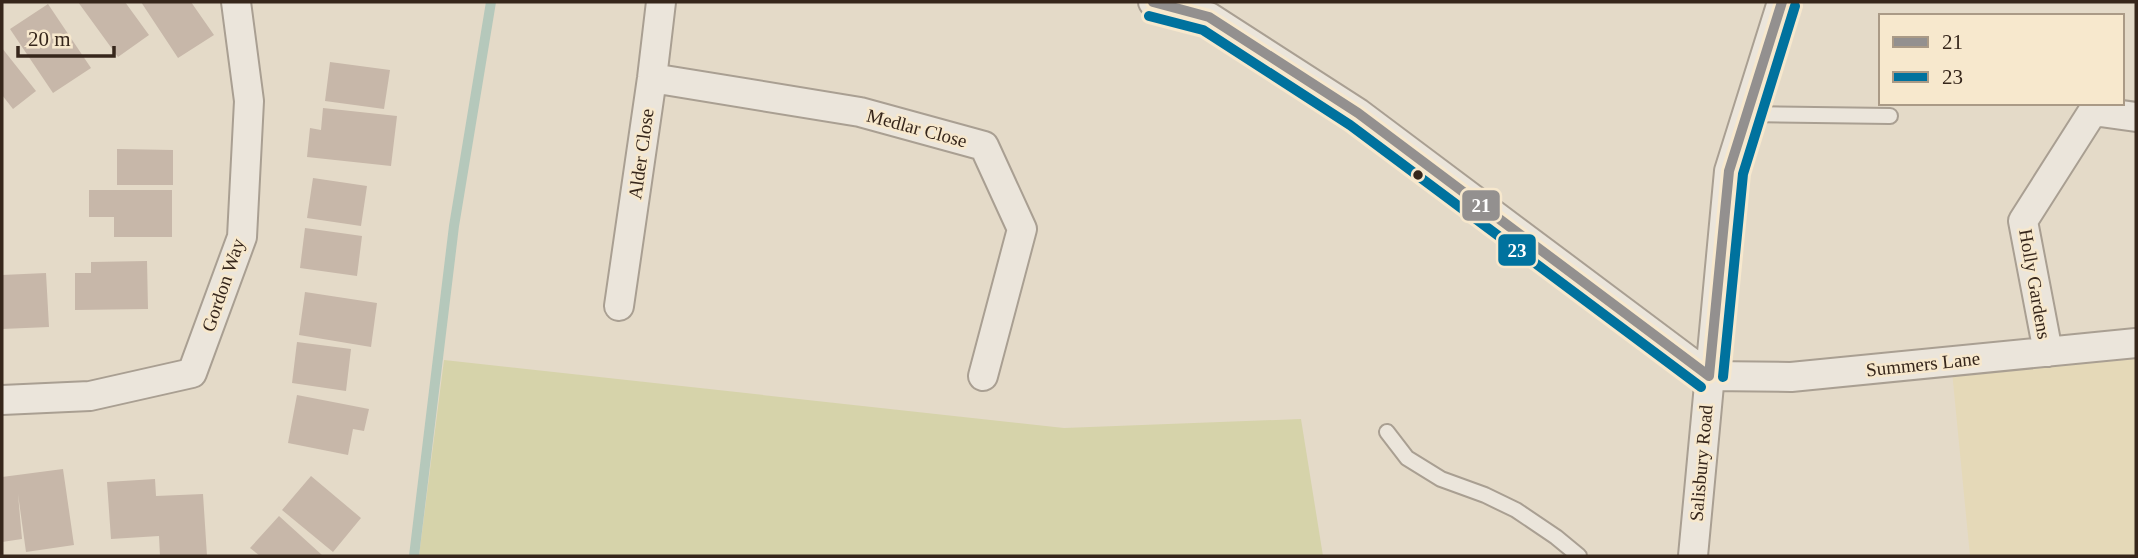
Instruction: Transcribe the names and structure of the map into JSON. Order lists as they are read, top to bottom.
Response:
{
  "streets": {
    "street": [
      "Medlar Close",
      "Alder Close",
      "Holly Gardens",
      "Gordon Way",
      "Summers Lane",
      "Salisbury Road"
    ]
  },
  "crossings": [
    ["Medlar Close", "Alder Close"],
    ["Holly Gardens", "Summers Lane"],
    ["Summers Lane", "Salisbury Road"]
  ],
  "lines": ["transit line 21", "transit line 23"],
  "legend": ["21", "23"],
  "scale_bar": "20 m"
}
